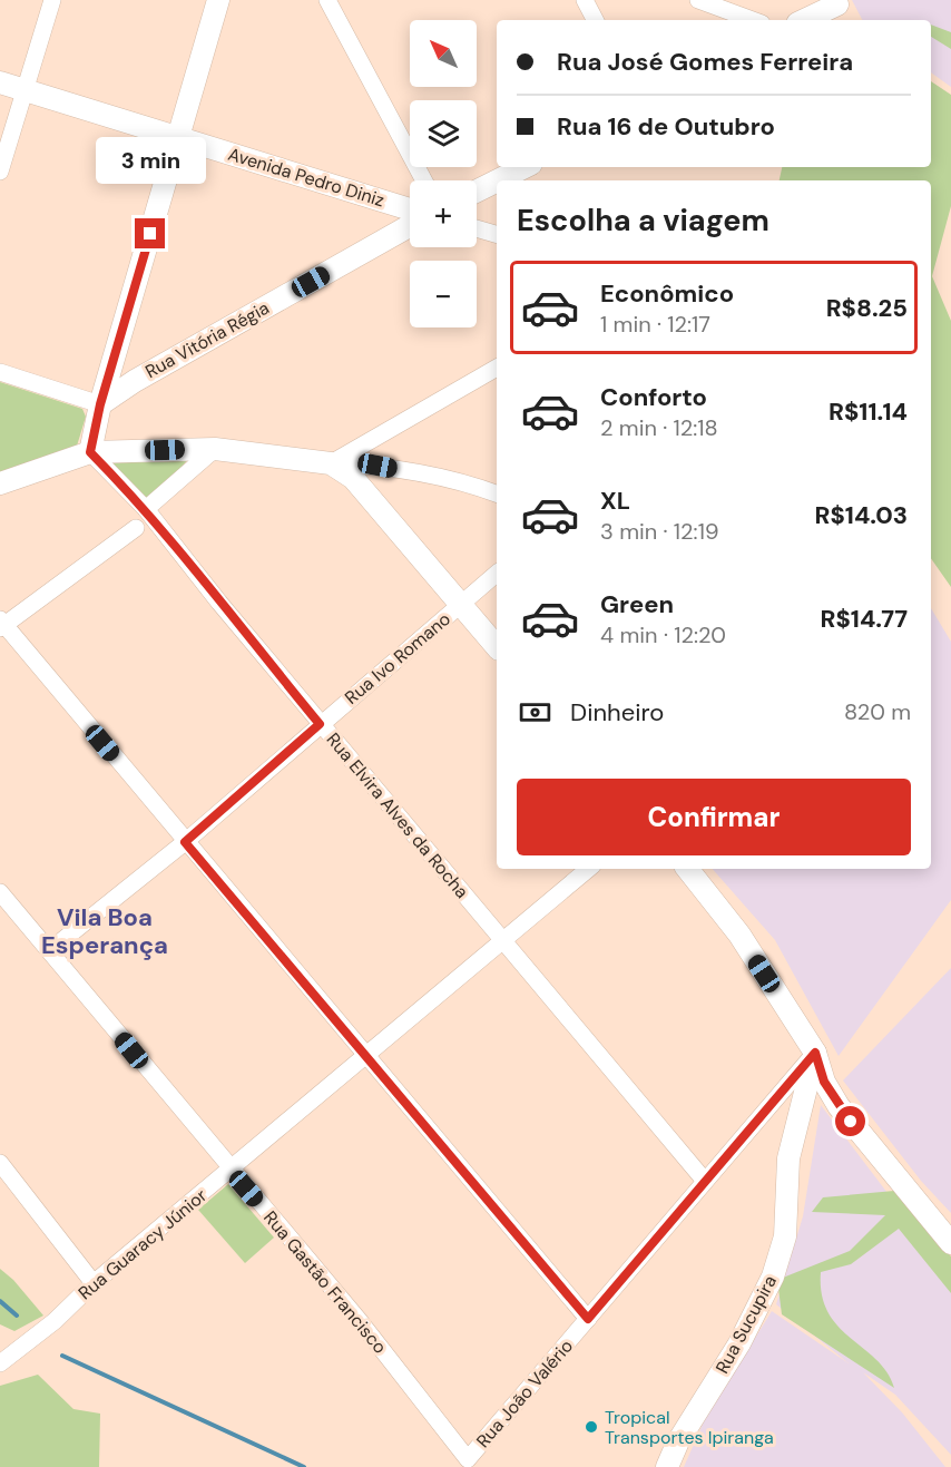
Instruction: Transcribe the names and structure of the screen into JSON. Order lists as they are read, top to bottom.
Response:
{
  "streets": {
    "street": [
      "Avenida Pedro Diniz",
      "Rua Vitória Régia",
      "Rua Ivo Romano",
      "Rua Elvira Alves da Rocha",
      "Rua Guaracy Júnior",
      "Rua Gastão Francisco",
      "Rua Sucupira",
      "Rua João Valério"
    ]
  },
  "crossings": [
    ["Rua Ivo Romano", "Rua Elvira Alves da Rocha"],
    ["Rua Ivo Romano", "Rua Gastão Francisco"],
    ["Rua Elvira Alves da Rocha", "Rua Guaracy Júnior"],
    ["Rua Elvira Alves da Rocha", "Rua João Valério"],
    ["Rua Guaracy Júnior", "Rua Gastão Francisco"],
    ["Rua Gastão Francisco", "Rua João Valério"],
    ["Rua Sucupira", "Rua João Valério"]
  ],
  "districts": ["Vila Boa Esperança"],
  "places": ["Tropical Transportes Ipiranga"],
  "north": "top left",
  "page": {
    "map_buttons": ["+", "−"],
    "banner": ["Rua José Gomes Ferreira", "Rua 16 de Outubro"],
    "bubble": "3 min",
    "heading": "Escolha a viagem",
    "list": [
      {
        "name": "Econômico",
        "note": "1 min · 12:17",
        "value": "R$8.25"
      },
      {
        "name": "Conforto",
        "note": "2 min · 12:18",
        "value": "R$11.14"
      },
      {
        "name": "XL",
        "note": "3 min · 12:19",
        "value": "R$14.03"
      },
      {
        "name": "Green",
        "note": "4 min · 12:20",
        "value": "R$14.77"
      }
    ],
    "pay": ["Dinheiro", "820 m"],
    "buttons": "Confirmar"
  }
}
